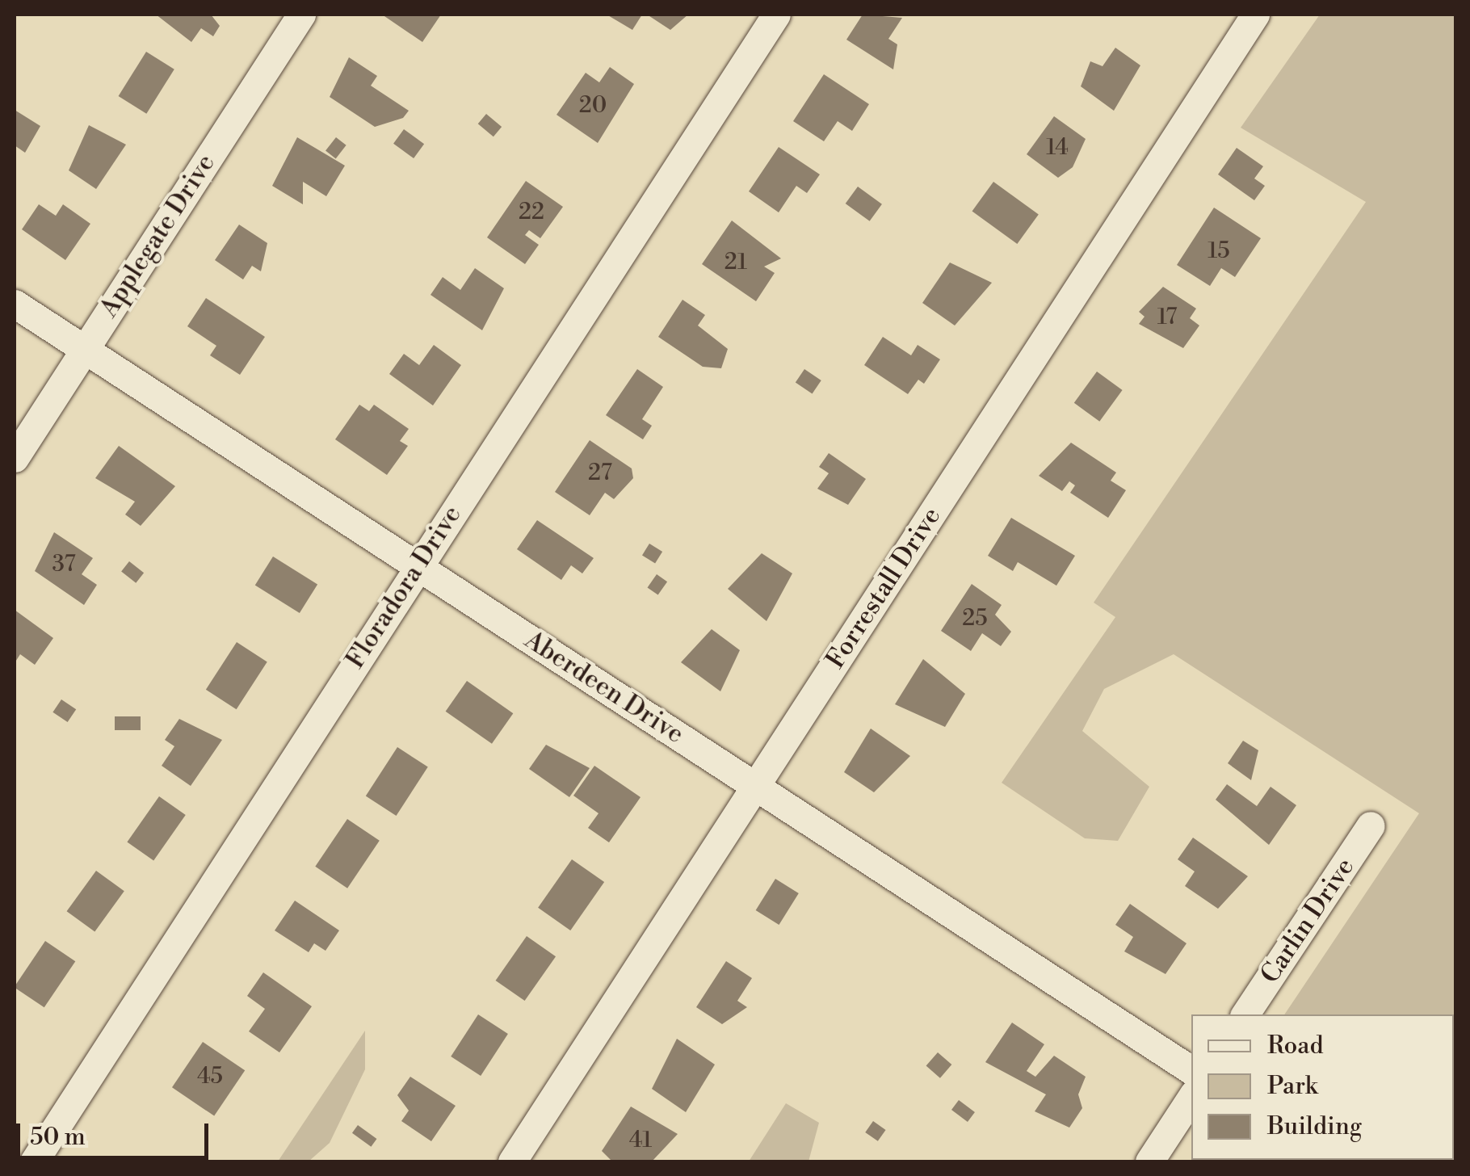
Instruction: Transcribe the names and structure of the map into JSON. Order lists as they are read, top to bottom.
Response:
{
  "streets": {
    "street": [
      "Applegate Drive",
      "Floradora Drive",
      "Forrestall Drive",
      "Aberdeen Drive",
      "Carlin Drive"
    ]
  },
  "crossings": [
    ["Applegate Drive", "Aberdeen Drive"],
    ["Floradora Drive", "Aberdeen Drive"],
    ["Forrestall Drive", "Aberdeen Drive"]
  ],
  "house_numbers": [
    "20",
    "14",
    "22",
    "15",
    "21",
    "17",
    "27",
    "37",
    "25",
    "45",
    "41"
  ],
  "legend": ["Road", "Park", "Building"],
  "scale_bar": "50 m"
}
